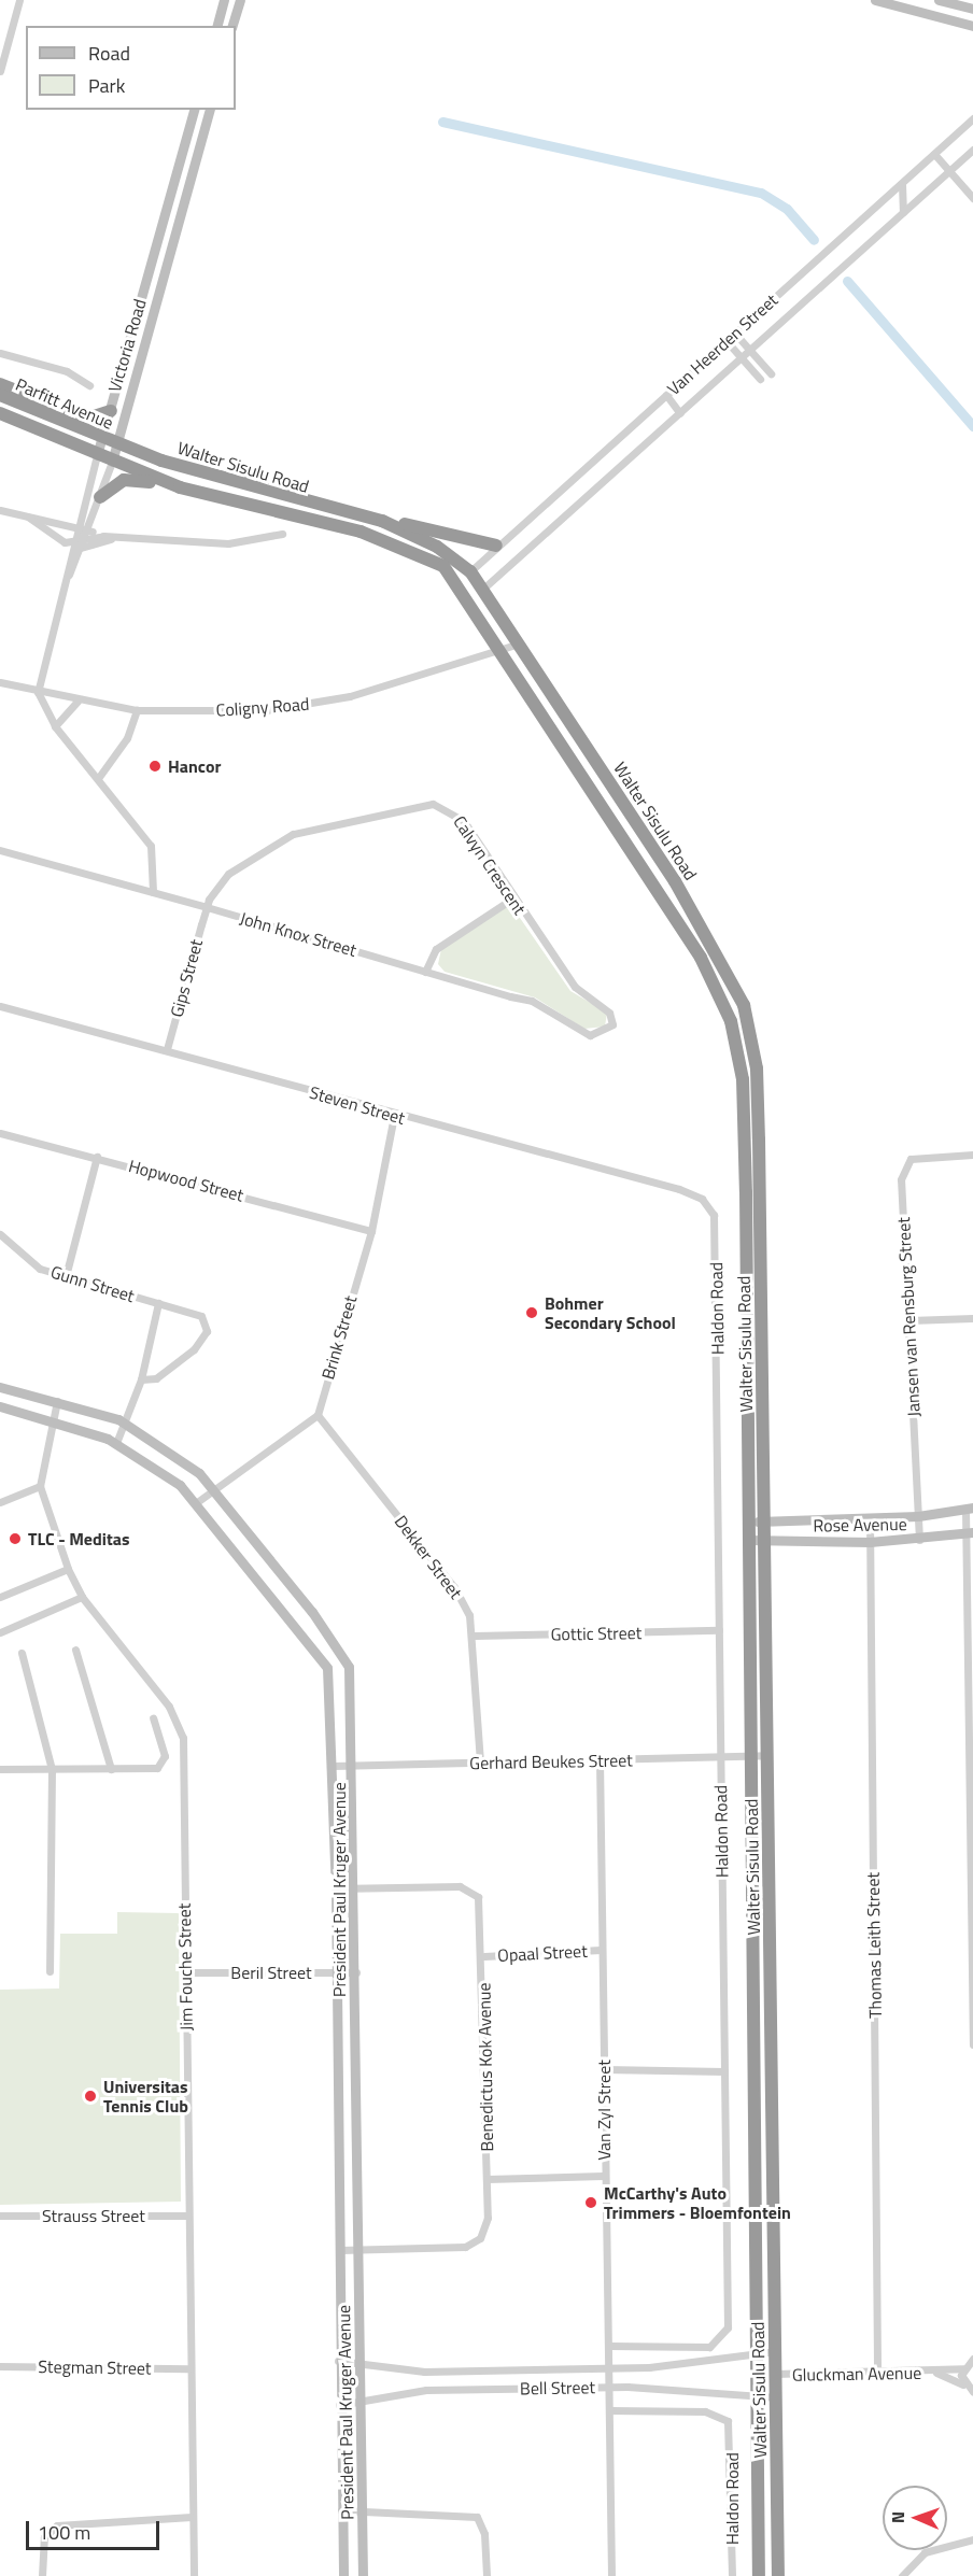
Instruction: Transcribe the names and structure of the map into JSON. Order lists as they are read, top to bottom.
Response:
{
  "streets": {
    "highway": ["Parfitt Avenue", "Walter Sisulu Road"],
    "street": [
      "Van Heerden Street",
      "Victoria Road",
      "Coligny Road",
      "Calvyn Crescent",
      "John Knox Street",
      "Gips Street",
      "Steven Street",
      "Hopwood Street",
      "Gunn Street",
      "Haldon Road",
      "Jansen van Rensburg Street",
      "Brink Street",
      "Rose Avenue",
      "Dekker Street",
      "Gottic Street",
      "Gerhard Beukes Street",
      "President Paul Kruger Avenue",
      "Thomas Leith Street",
      "Opaal Street",
      "Jim Fouche Street",
      "Beril Street",
      "Benedictus Kok Avenue",
      "Van Zyl Street",
      "Strauss Street",
      "Stegman Street",
      "Gluckman Avenue",
      "Bell Street"
    ]
  },
  "crossings": [
    ["Van Heerden Street", "Walter Sisulu Road"],
    ["Victoria Road", "Parfitt Avenue"],
    ["Victoria Road", "Walter Sisulu Road"],
    ["Victoria Road", "Coligny Road"],
    ["Parfitt Avenue", "Walter Sisulu Road"],
    ["Walter Sisulu Road", "Coligny Road"],
    ["Walter Sisulu Road", "Rose Avenue"],
    ["Walter Sisulu Road", "Gerhard Beukes Street"],
    ["Walter Sisulu Road", "Gluckman Avenue"],
    ["Walter Sisulu Road", "Bell Street"],
    ["Calvyn Crescent", "John Knox Street"],
    ["Calvyn Crescent", "Gips Street"],
    ["John Knox Street", "Gips Street"],
    ["Gips Street", "Steven Street"],
    ["Steven Street", "Haldon Road"],
    ["Steven Street", "Brink Street"],
    ["Hopwood Street", "Brink Street"],
    ["Gunn Street", "President Paul Kruger Avenue"],
    ["Haldon Road", "Gottic Street"],
    ["Haldon Road", "Gerhard Beukes Street"],
    ["Haldon Road", "Van Zyl Street"],
    ["Haldon Road", "Bell Street"],
    ["Jansen van Rensburg Street", "Rose Avenue"],
    ["Brink Street", "Dekker Street"],
    ["Rose Avenue", "Thomas Leith Street"],
    ["Dekker Street", "Gottic Street"],
    ["Dekker Street", "Gerhard Beukes Street"],
    ["Gerhard Beukes Street", "President Paul Kruger Avenue"],
    ["Gerhard Beukes Street", "Van Zyl Street"],
    ["President Paul Kruger Avenue", "Jim Fouche Street"],
    ["President Paul Kruger Avenue", "Beril Street"],
    ["President Paul Kruger Avenue", "Benedictus Kok Avenue"],
    ["President Paul Kruger Avenue", "Bell Street"],
    ["Thomas Leith Street", "Gluckman Avenue"],
    ["Opaal Street", "Benedictus Kok Avenue"],
    ["Opaal Street", "Van Zyl Street"],
    ["Jim Fouche Street", "Beril Street"],
    ["Jim Fouche Street", "Strauss Street"],
    ["Jim Fouche Street", "Stegman Street"],
    ["Van Zyl Street", "Bell Street"],
    ["Gluckman Avenue", "Bell Street"]
  ],
  "places": [
    "Hancor",
    "Bohmer Secondary School",
    "TLC - Meditas",
    "Universitas Tennis Club",
    "McCarthy's Auto Trimmers - Bloemfontein"
  ],
  "legend": ["Road", "Park"],
  "scale_bar": "100 m",
  "north": "left"
}
